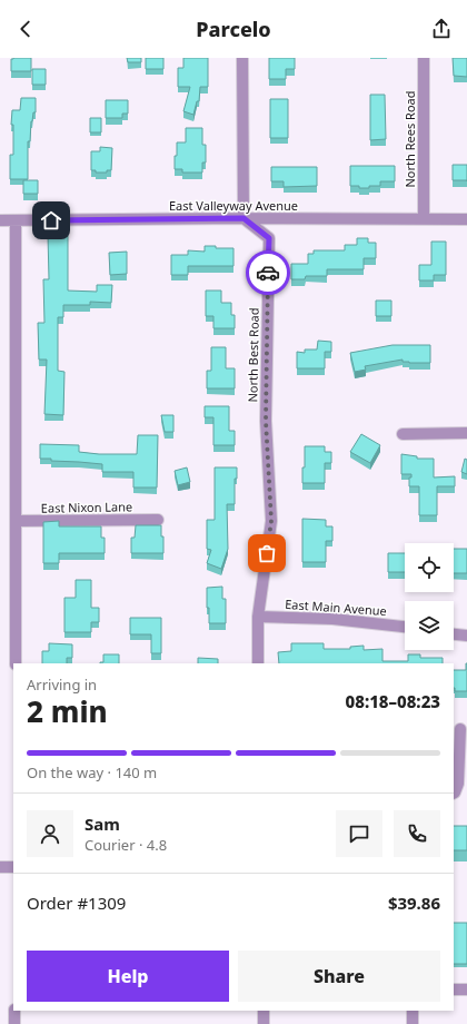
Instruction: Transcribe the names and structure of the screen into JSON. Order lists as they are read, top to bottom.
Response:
{
  "streets": {
    "street": [
      "North Rees Road",
      "East Valleyway Avenue",
      "North Best Road",
      "East Nixon Lane",
      "East Main Avenue"
    ]
  },
  "crossings": [
    ["North Rees Road", "East Valleyway Avenue"],
    ["East Valleyway Avenue", "North Best Road"],
    ["North Best Road", "East Main Avenue"]
  ],
  "page": {
    "header": "Parcelo",
    "heading": ["2 min", "Arriving in", "08:18–08:23"],
    "panel": [
      "Sam",
      "Courier · 4.8",
      "Order #1309",
      "$39.86"
    ],
    "bar": "On the way · 140 m",
    "buttons": ["Help", "Share"]
  }
}
